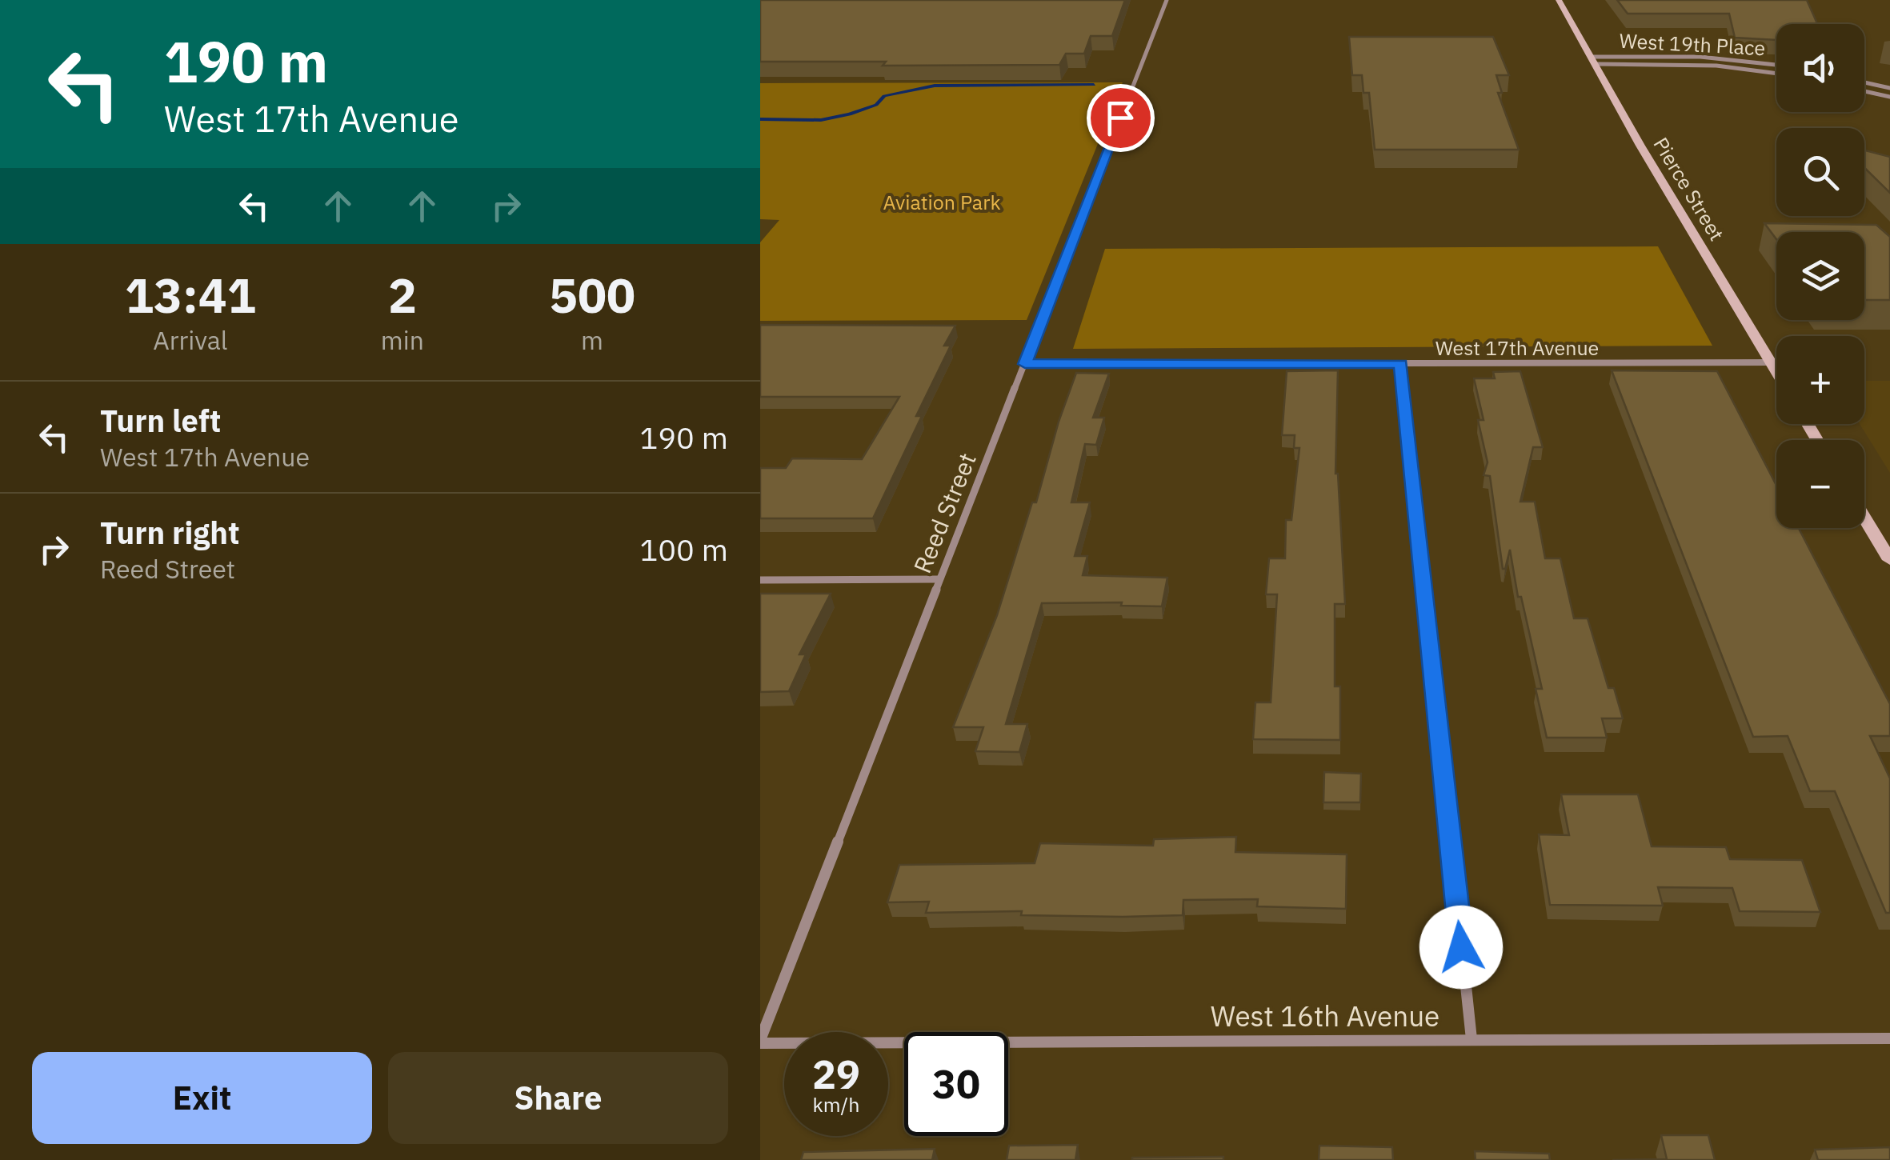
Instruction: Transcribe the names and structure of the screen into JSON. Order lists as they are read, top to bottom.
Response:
{
  "streets": {
    "street": [
      "West 19th Place",
      "Pierce Street",
      "West 17th Avenue",
      "Reed Street",
      "West 16th Avenue"
    ]
  },
  "crossings": [
    ["West 19th Place", "Pierce Street"],
    ["Pierce Street", "West 17th Avenue"],
    ["West 17th Avenue", "Reed Street"],
    ["Reed Street", "West 16th Avenue"]
  ],
  "parks": ["Aviation Park"],
  "page": {
    "turn": ["190 m", "West 17th Avenue"],
    "map_buttons": ["+", "−"],
    "eta": [
      "13:41",
      "Arrival",
      "2",
      "min",
      "500",
      "m"
    ],
    "list": [
      {
        "name": "Turn left",
        "note": "West 17th Avenue",
        "value": "190 m"
      },
      {
        "name": "Turn right",
        "note": "Reed Street",
        "value": "100 m"
      }
    ],
    "speed": "29 km/h",
    "limit": "30",
    "buttons": ["Exit", "Share"]
  }
}
